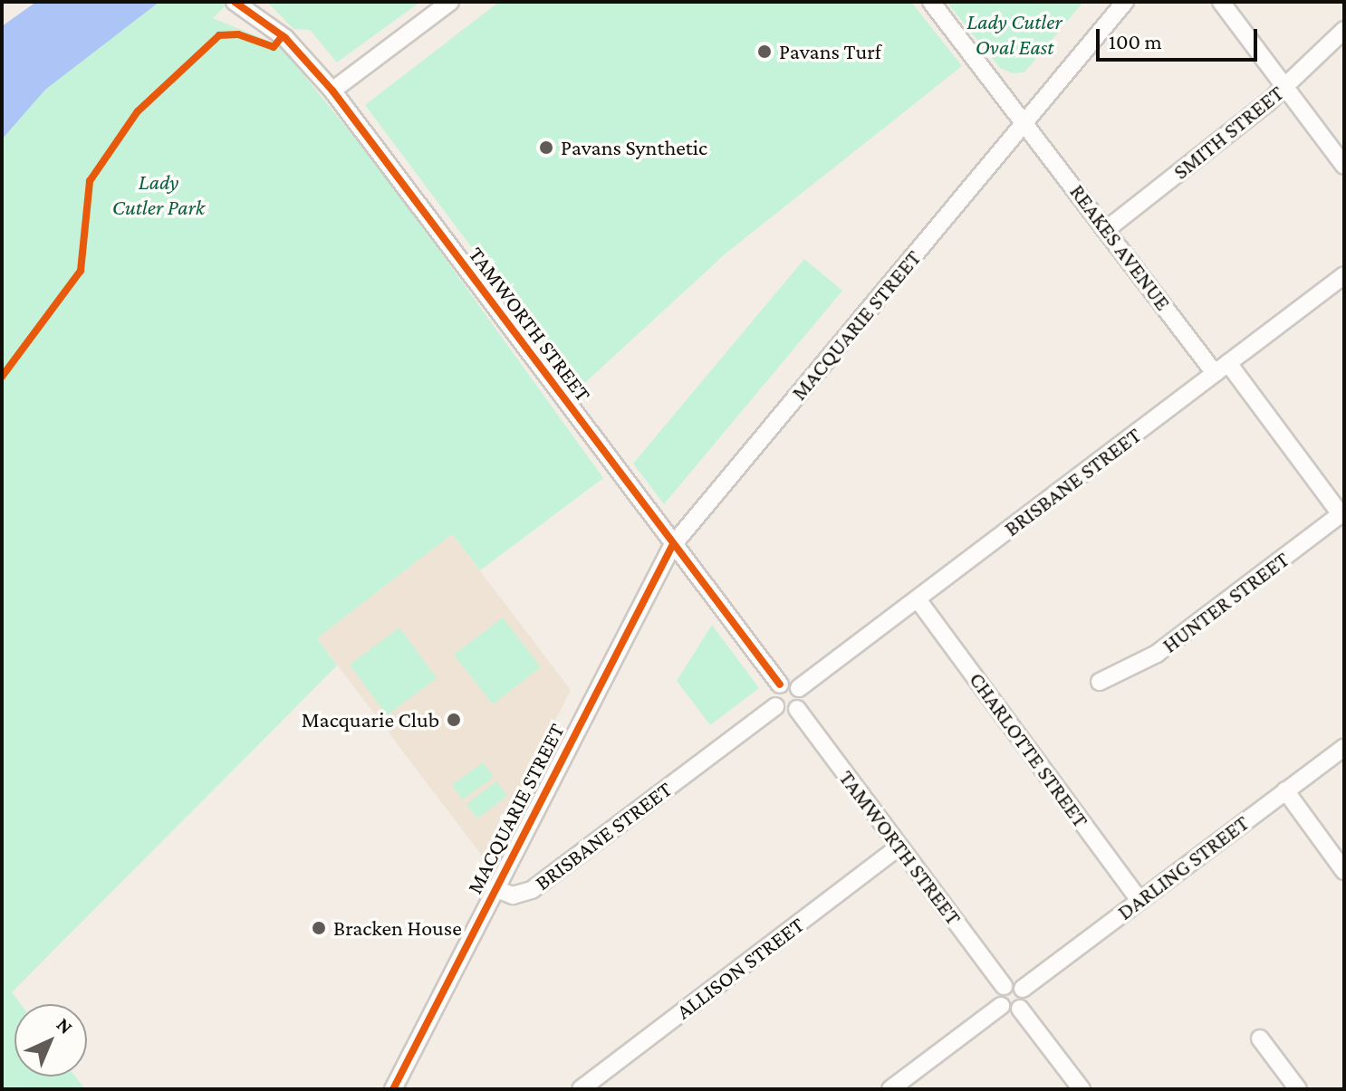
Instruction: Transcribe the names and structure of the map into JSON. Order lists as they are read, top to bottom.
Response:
{
  "streets": {
    "street": [
      "SMITH STREET",
      "REAKES AVENUE",
      "TAMWORTH STREET",
      "MACQUARIE STREET",
      "BRISBANE STREET",
      "HUNTER STREET",
      "CHARLOTTE STREET",
      "DARLING STREET",
      "ALLISON STREET"
    ]
  },
  "crossings": [
    ["SMITH STREET", "REAKES AVENUE"],
    ["REAKES AVENUE", "MACQUARIE STREET"],
    ["REAKES AVENUE", "BRISBANE STREET"],
    ["REAKES AVENUE", "HUNTER STREET"],
    ["TAMWORTH STREET", "MACQUARIE STREET"],
    ["TAMWORTH STREET", "BRISBANE STREET"],
    ["TAMWORTH STREET", "DARLING STREET"],
    ["TAMWORTH STREET", "ALLISON STREET"],
    ["MACQUARIE STREET", "BRISBANE STREET"],
    ["BRISBANE STREET", "CHARLOTTE STREET"],
    ["CHARLOTTE STREET", "DARLING STREET"]
  ],
  "parks": ["Lady Cutler Oval East", "Lady Cutler Park"],
  "places": [
    "Pavans Turf",
    "Pavans Synthetic",
    "Macquarie Club",
    "Bracken House"
  ],
  "scale_bar": "100 m",
  "north": "top right"
}
